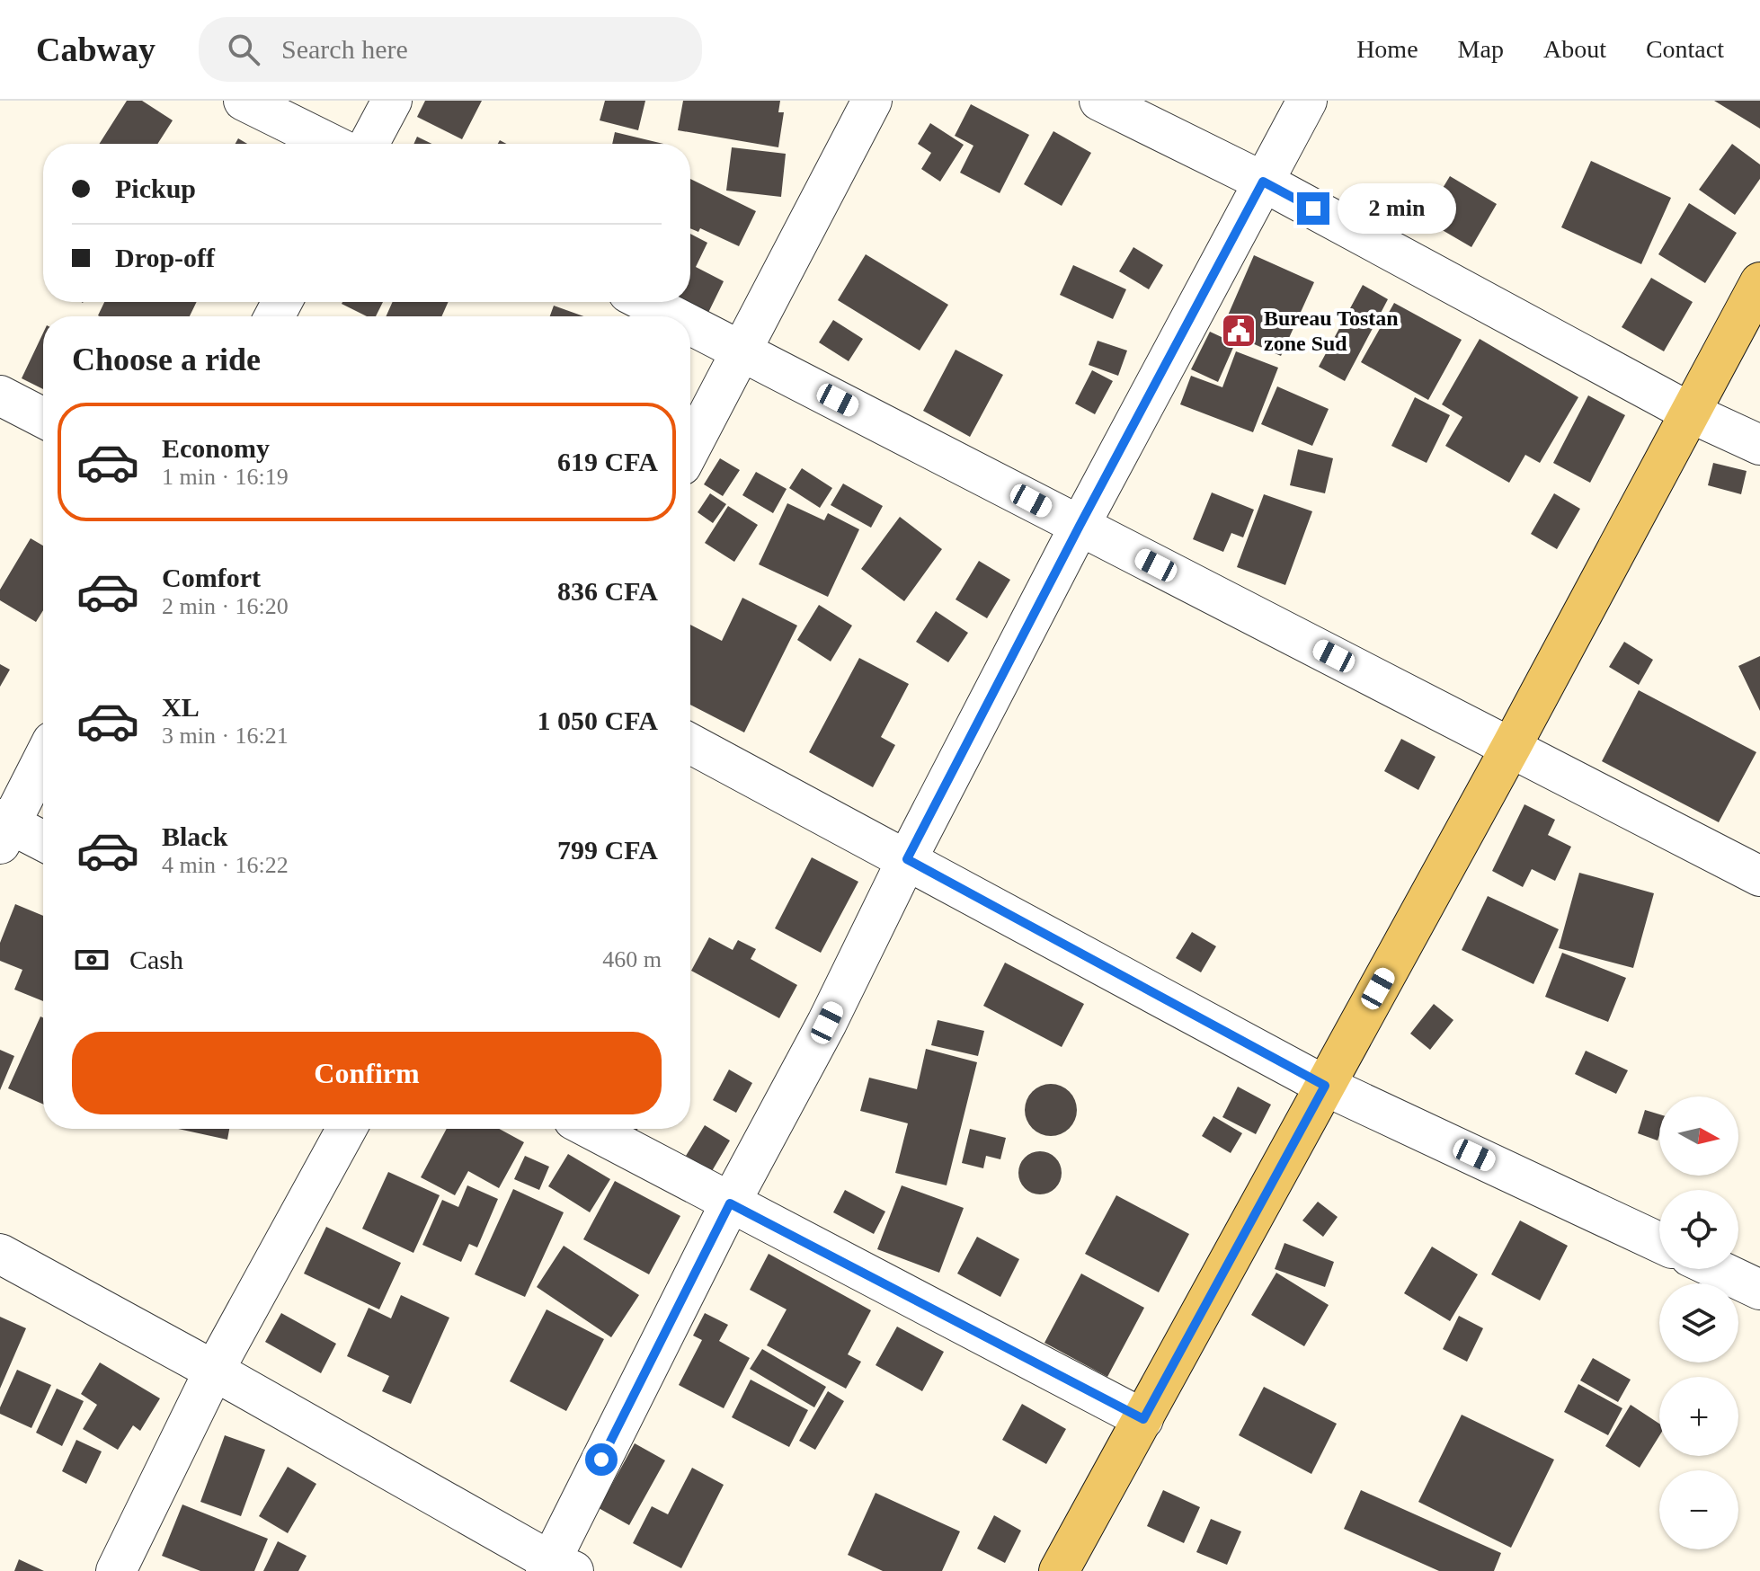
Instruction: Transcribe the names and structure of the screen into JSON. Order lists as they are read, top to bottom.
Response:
{
  "places": {
    "public building": ["Bureau Tostan zone Sud"]
  },
  "north": "right",
  "page": {
    "header": "Cabway",
    "search": "Search here",
    "nav": [
      "Home",
      "Map",
      "About",
      "Contact"
    ],
    "banner": ["Pickup", "Drop-off"],
    "bubble": "2 min",
    "heading": "Choose a ride",
    "list": [
      {
        "name": "Economy",
        "note": "1 min · 16:19",
        "value": "619 CFA"
      },
      {
        "name": "Comfort",
        "note": "2 min · 16:20",
        "value": "836 CFA"
      },
      {
        "name": "XL",
        "note": "3 min · 16:21",
        "value": "1 050 CFA"
      },
      {
        "name": "Black",
        "note": "4 min · 16:22",
        "value": "799 CFA"
      }
    ],
    "pay": ["Cash", "460 m"],
    "buttons": "Confirm",
    "map_buttons": ["+", "−"]
  }
}
